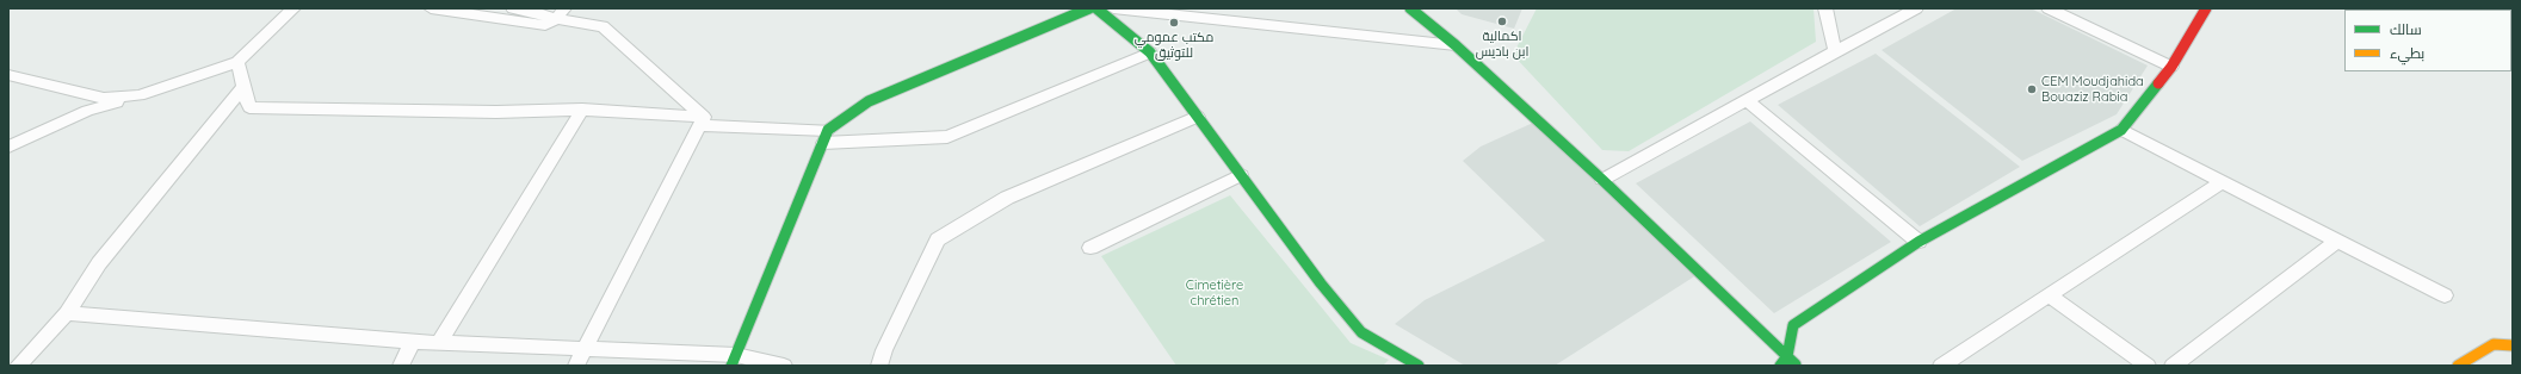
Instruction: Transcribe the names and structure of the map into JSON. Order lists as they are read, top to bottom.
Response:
{
  "parks": ["Cimetière chrétien"],
  "places": ["اكمالية ابن باديس", "مكتب عمومي للتوثيق", "CEM Moudjahida Bouaziz Rabia"],
  "legend": ["سالك", "بطيء"]
}
